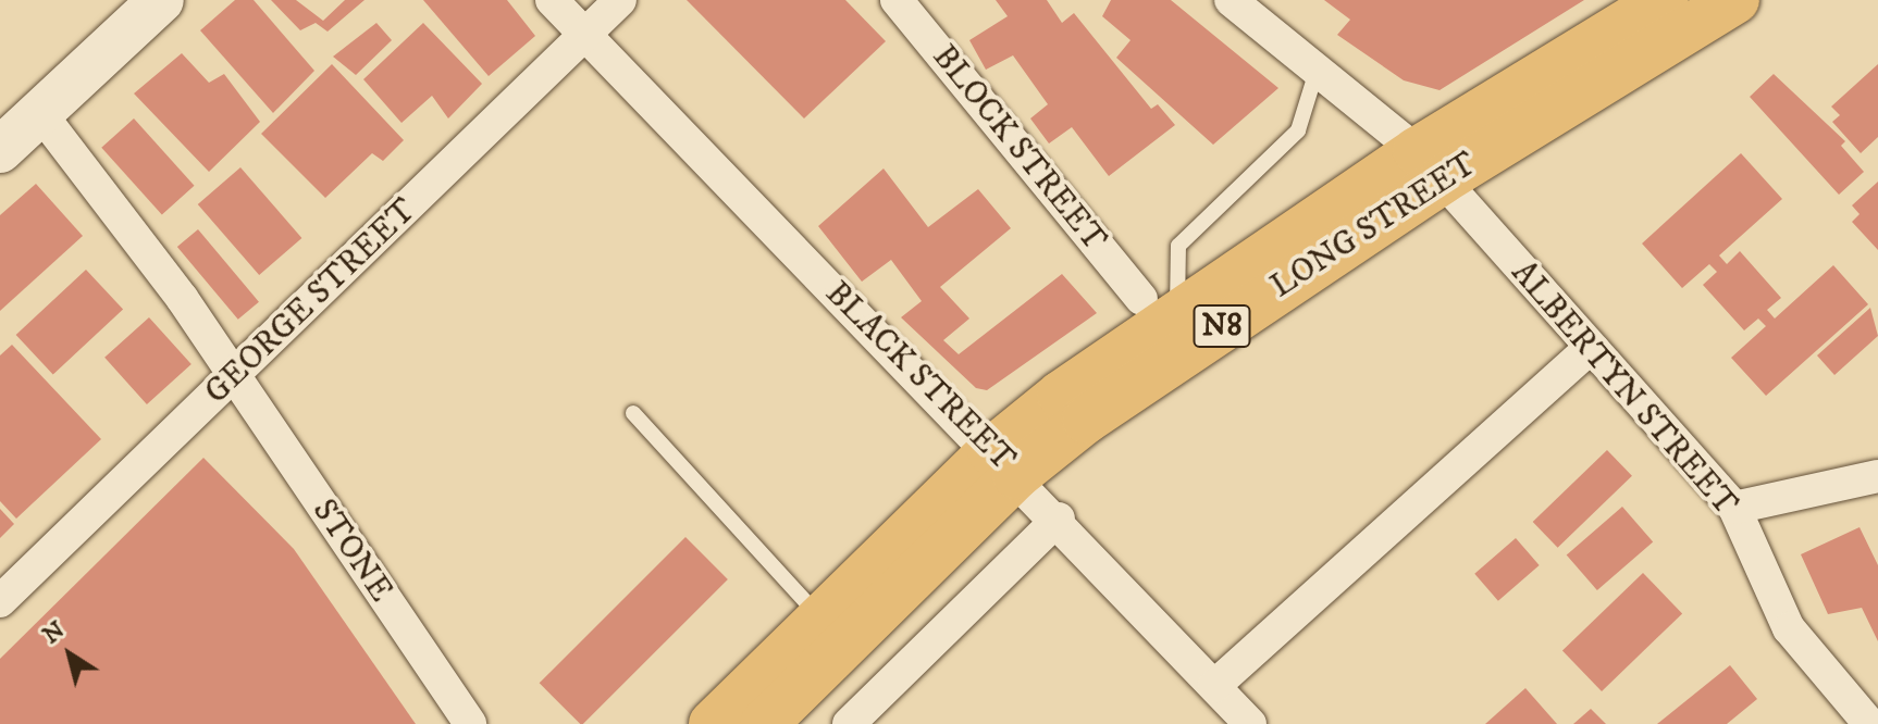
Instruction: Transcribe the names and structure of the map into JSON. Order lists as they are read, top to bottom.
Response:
{
  "streets": {
    "highway": ["LONG STREET", "N8"],
    "street": [
      "BLOCK STREET",
      "GEORGE STREET",
      "BLACK STREET",
      "ALBERTYN STREET",
      "STONE"
    ]
  },
  "crossings": [
    ["BLOCK STREET", "LONG STREET"],
    ["LONG STREET", "BLACK STREET"],
    ["LONG STREET", "ALBERTYN STREET"],
    ["GEORGE STREET", "BLACK STREET"],
    ["GEORGE STREET", "STONE"]
  ],
  "north": "top left"
}
